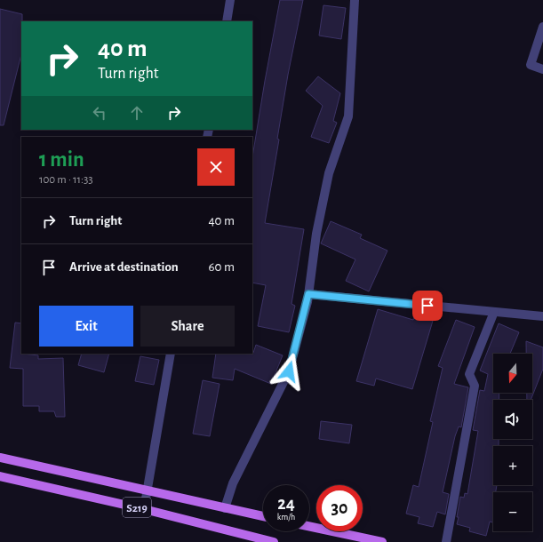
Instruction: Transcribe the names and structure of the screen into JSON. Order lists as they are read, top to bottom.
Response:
{
  "streets": {
    "main road": ["S219"]
  },
  "north": "bottom",
  "page": {
    "turn": ["40 m", "Turn right"],
    "heading": ["1 min", "100 m · 11:33"],
    "list": [
      {
        "name": "Turn right",
        "value": "40 m"
      },
      {
        "name": "Arrive at destination",
        "value": "60 m"
      }
    ],
    "buttons": ["Exit", "Share"],
    "map_buttons": ["+", "−"],
    "speed": "24 km/h",
    "limit": "30"
  }
}
